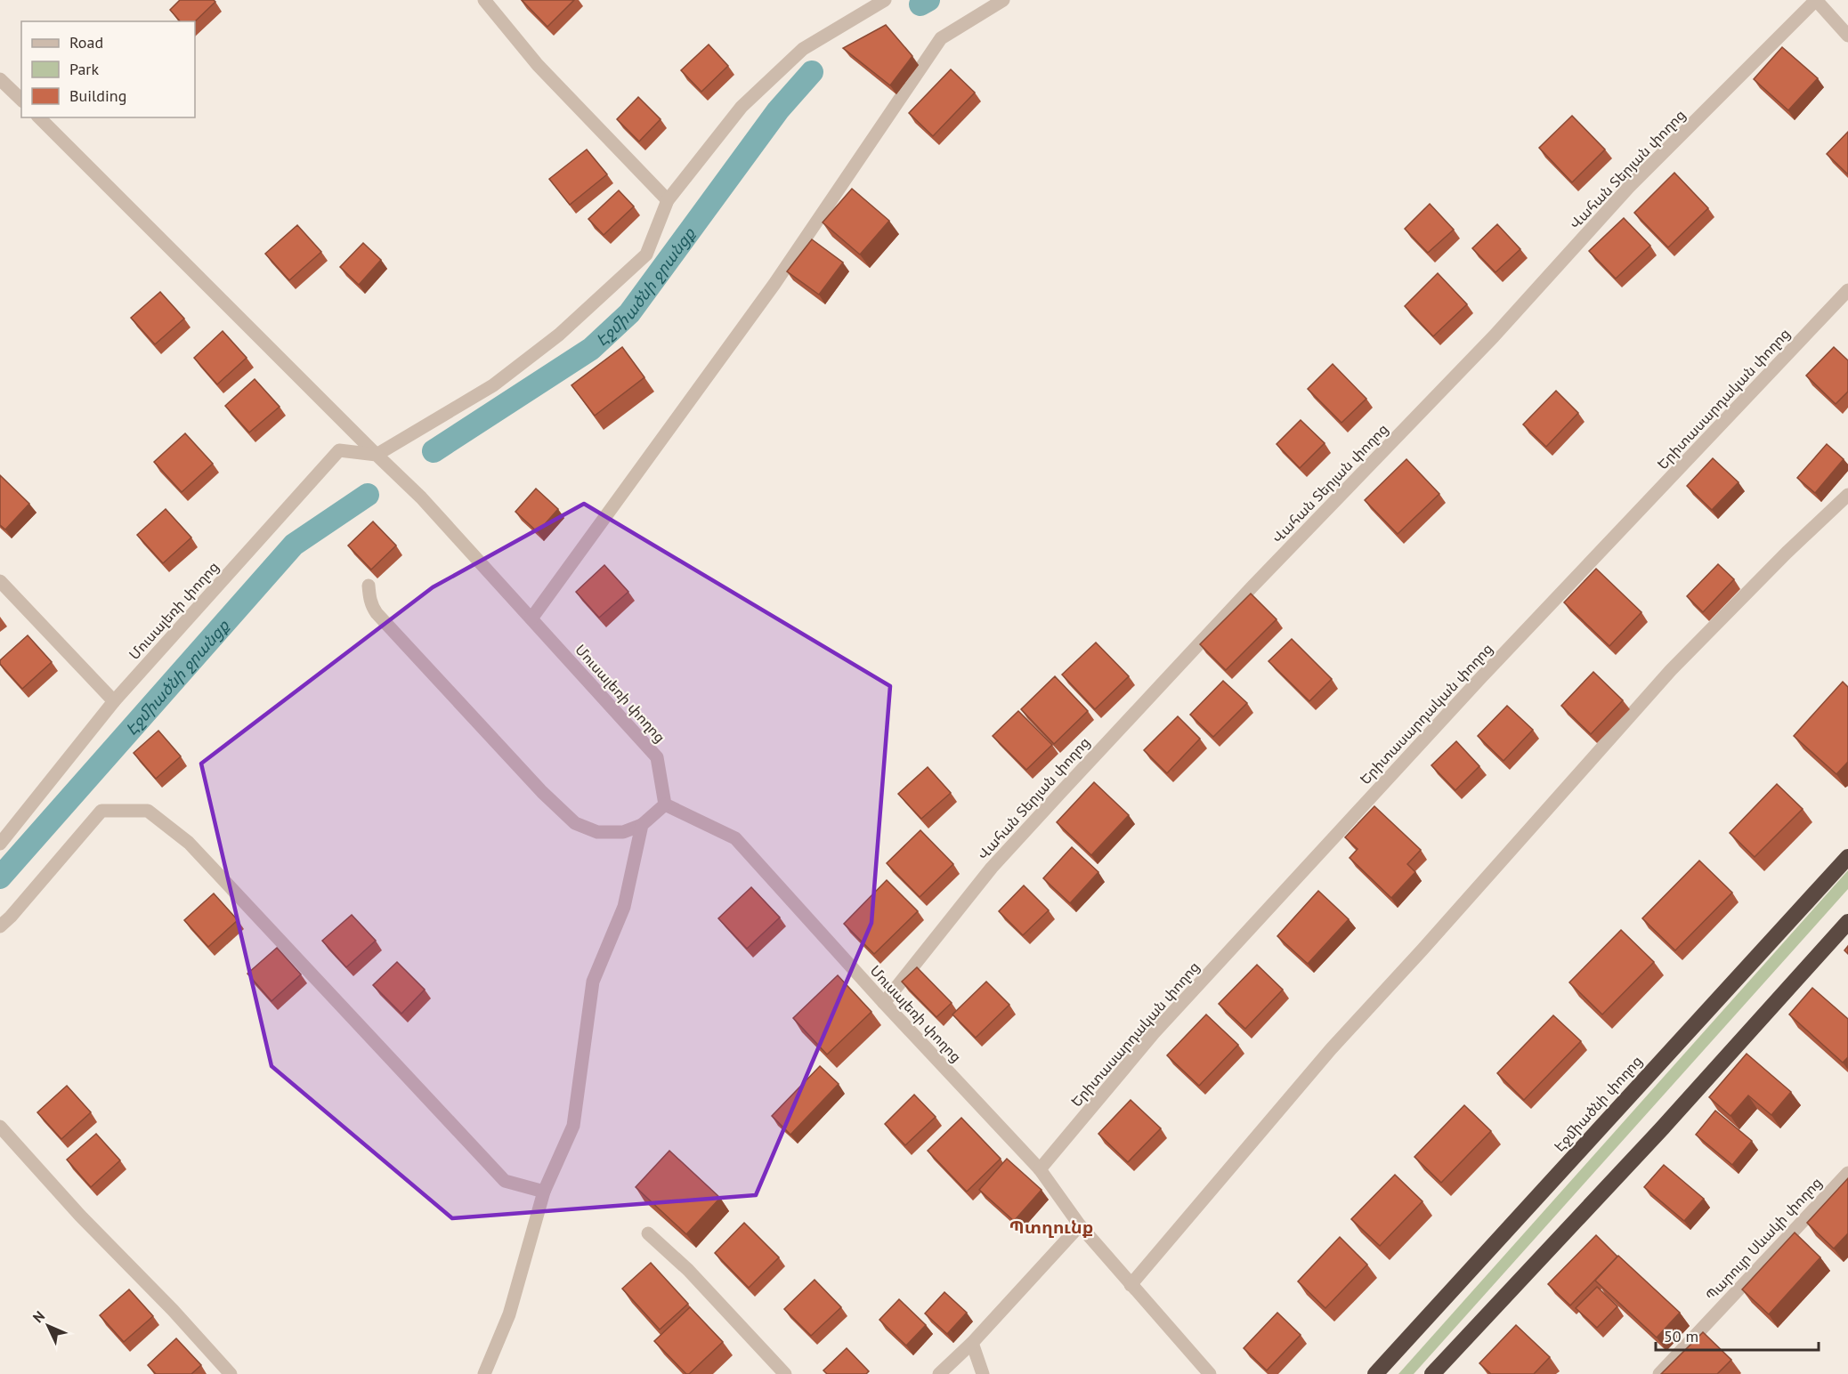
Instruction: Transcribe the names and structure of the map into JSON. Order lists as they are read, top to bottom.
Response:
{
  "streets": {
    "highway": ["Էջմիածնի փողոց"],
    "street": [
      "Վահան Տերյան փողոց",
      "Երիտասարդական փողոց",
      "Մուսալեռի փողոց",
      "Պարույր Սևակի փողոց"
    ]
  },
  "crossings": [
    ["Վահան Տերյան փողոց", "Մուսալեռի փողոց"],
    ["Երիտասարդական փողոց", "Մուսալեռի փողոց"]
  ],
  "districts": ["Պտղունք"],
  "water": ["Էջմիածնի ջրանցք"],
  "legend": ["Road", "Park", "Building"],
  "scale_bar": "50 m",
  "north": "top left"
}
